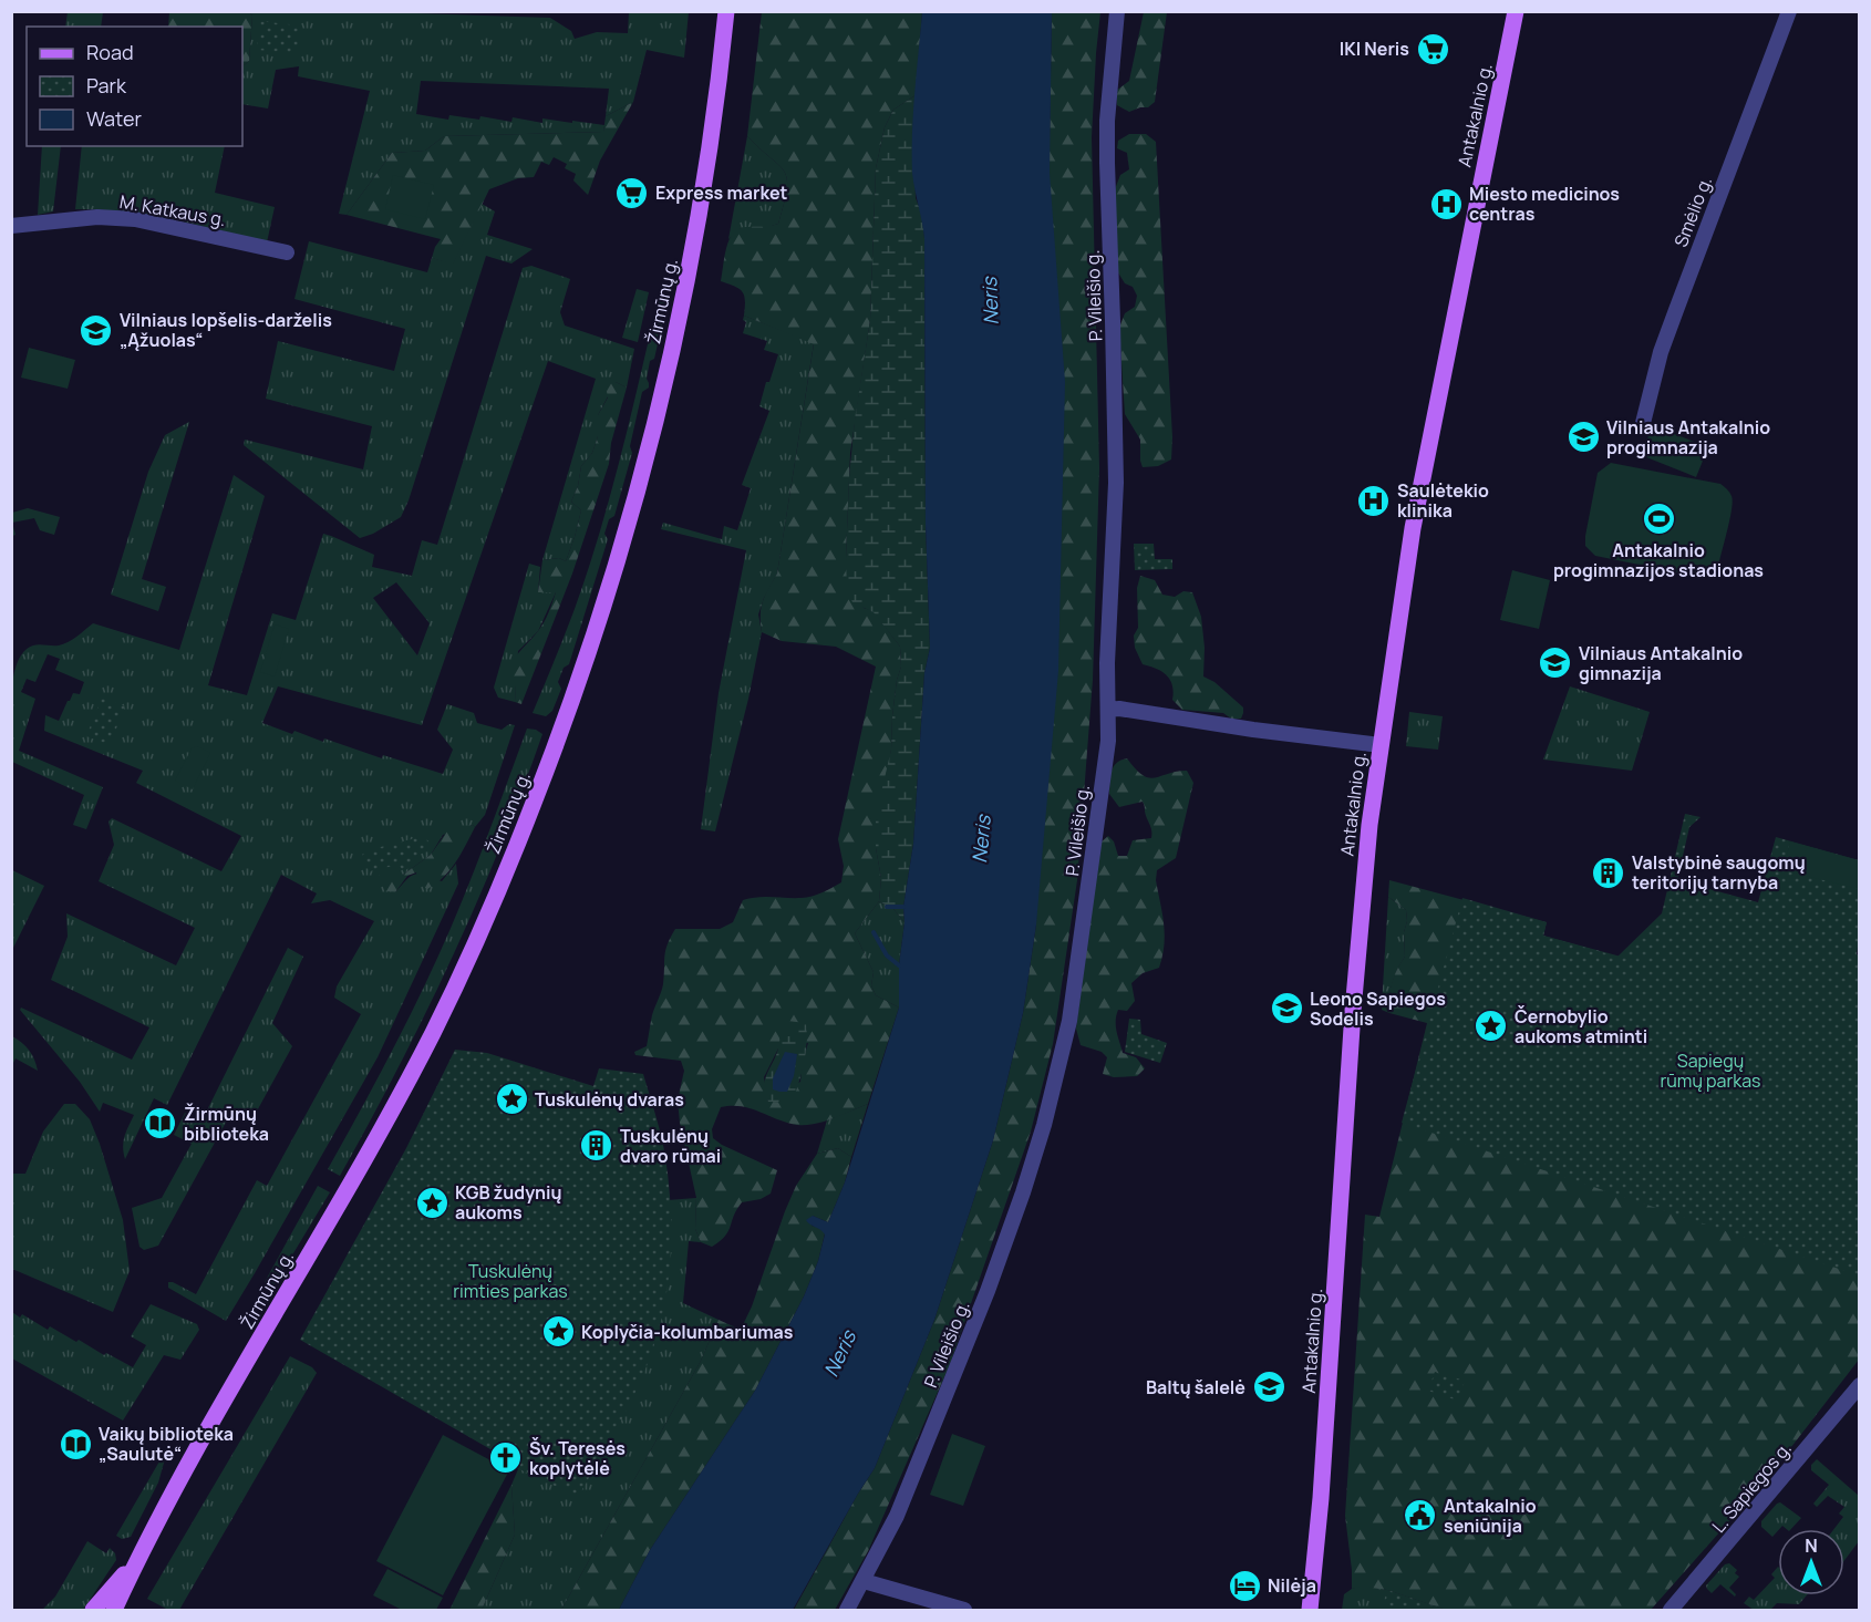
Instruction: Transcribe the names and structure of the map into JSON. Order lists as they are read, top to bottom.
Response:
{
  "streets": {
    "main road": ["Antakalnio g.", "Žirmūnų g."],
    "street": [
      "M. Katkaus g.",
      "Smėlio g.",
      "P. Vileišio g.",
      "L. Sapiegos g."
    ]
  },
  "water": ["Neris"],
  "parks": ["Sapiegų rūmų parkas", "Tuskulėnų rimties parkas"],
  "places": {
    "supermarket": ["IKI Neris", "Express market"],
    "hospital": ["Miesto medicinos centras", "Saulėtekio klinika"],
    "school or university": [
      "Vilniaus lopšelis-darželis „Ąžuolas“",
      "Vilniaus Antakalnio progimnazija",
      "Vilniaus Antakalnio gimnazija",
      "Leono Sapiegos Sodelis",
      "Baltų šalelė"
    ],
    "sports": ["Antakalnio progimnazijos stadionas"],
    "building": ["Valstybinė saugomų teritorijų tarnyba", "Tuskulėnų dvaro rūmai"],
    "place": [
      "Černobylio aukoms atminti",
      "Tuskulėnų dvaras",
      "KGB žudynių aukoms",
      "Koplyčia-kolumbariumas"
    ],
    "library": ["Žirmūnų biblioteka", "Vaikų biblioteka „Saulutė“"],
    "church": ["Šv. Teresės koplytėlė"],
    "public building": ["Antakalnio seniūnija"],
    "hotel": ["Nilėja"]
  },
  "legend": ["Road", "Park", "Water"],
  "north": "top"
}
